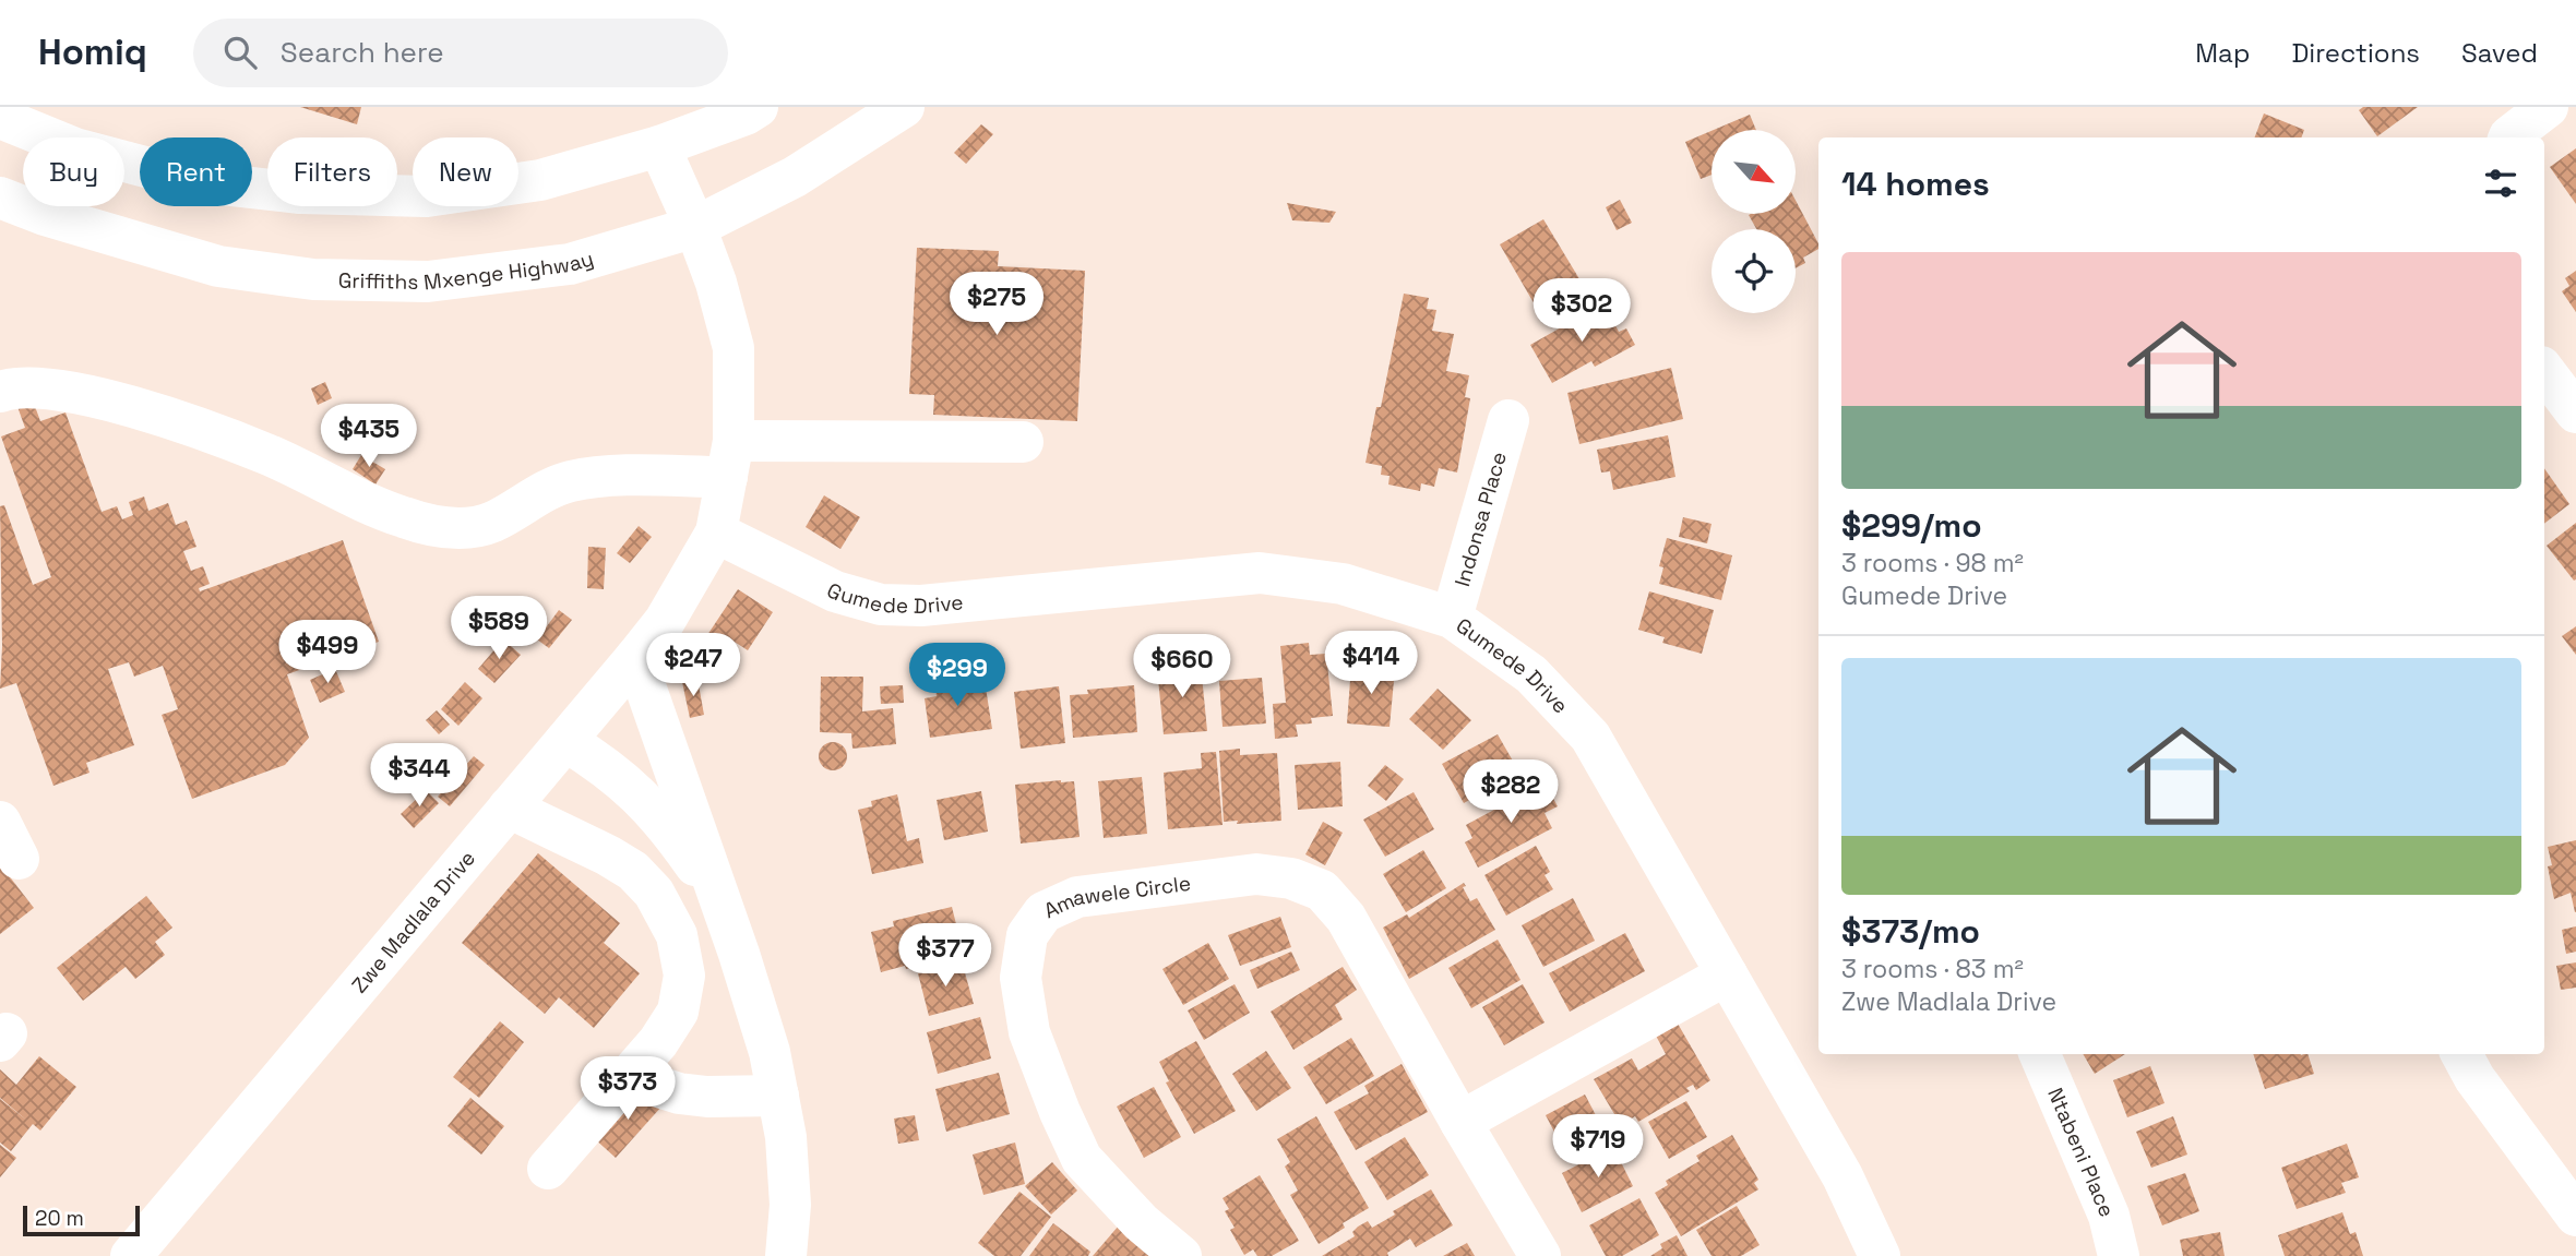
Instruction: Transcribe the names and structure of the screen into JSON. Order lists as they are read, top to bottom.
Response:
{
  "streets": {
    "street": [
      "Griffiths Mxenge Highway",
      "Indonsa Place",
      "Gumede Drive",
      "Amawele Circle",
      "Zwe Madlala Drive",
      "Ntabeni Place"
    ]
  },
  "crossings": [
    ["Griffiths Mxenge Highway", "Zwe Madlala Drive"],
    ["Indonsa Place", "Gumede Drive"],
    ["Gumede Drive", "Zwe Madlala Drive"]
  ],
  "scale_bar": "20 m",
  "north": "bottom right",
  "page": {
    "header": "Homiq",
    "search": "Search here",
    "nav": ["Map", "Directions", "Saved"],
    "chip": [
      "Buy",
      "Rent",
      "Filters",
      "New"
    ],
    "heading": "14 homes",
    "list": [
      {
        "name": "$299/mo",
        "note": "3 rooms · 98 m² · Gumede Drive"
      },
      {
        "name": "$373/mo",
        "note": "3 rooms · 83 m² · Zwe Madlala Drive"
      }
    ],
    "price": [
      "$275",
      "$302",
      "$435",
      "$589",
      "$499",
      "$414",
      "$247",
      "$660",
      "$299",
      "$344",
      "$282",
      "$377",
      "$373",
      "$719"
    ],
    "scale": "20 m"
  }
}
